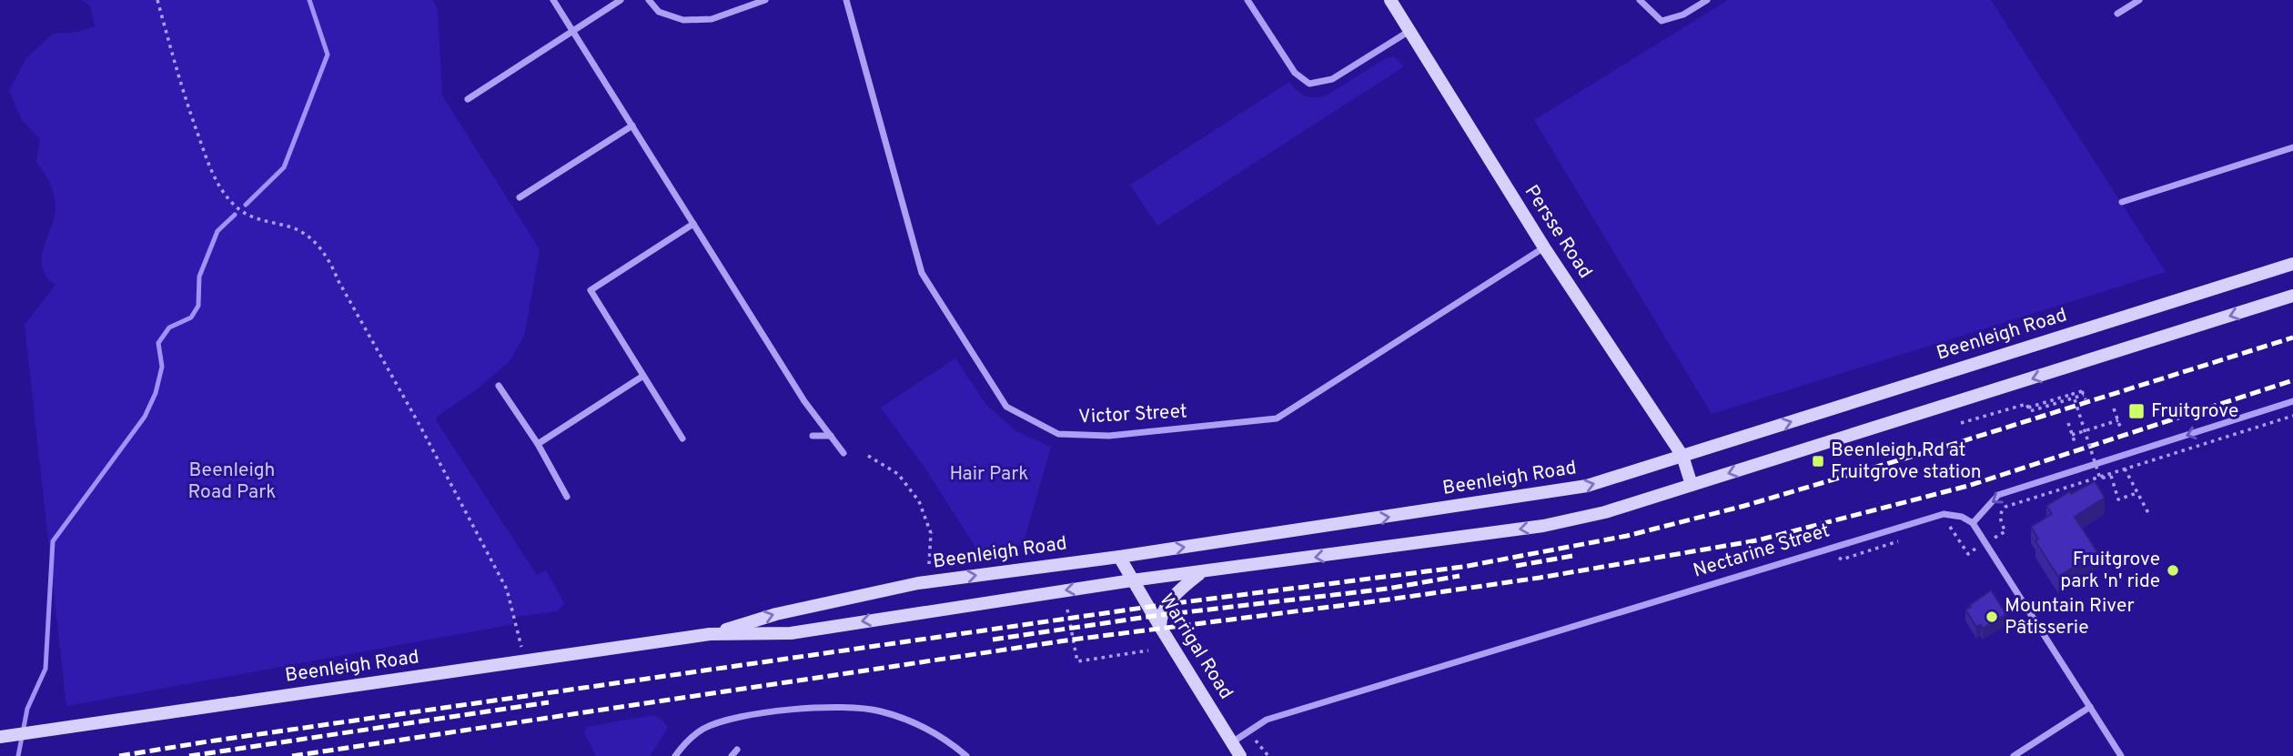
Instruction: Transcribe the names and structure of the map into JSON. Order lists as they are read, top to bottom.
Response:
{
  "streets": {
    "main road": ["Persse Road", "Beenleigh Road", "Warrigal Road"],
    "street": ["Victor Street", "Nectarine Street"]
  },
  "crossings": [
    ["Persse Road", "Beenleigh Road"],
    ["Persse Road", "Victor Street"],
    ["Beenleigh Road", "Warrigal Road"],
    ["Nectarine Street", "Warrigal Road"]
  ],
  "parks": ["Beenleigh Road Park", "Hair Park"],
  "places": {
    "transit": ["Fruitgrove", "Beenleigh Rd at Fruitgrove station"],
    "other": ["Fruitgrove park 'n' ride", "Mountain River Pâtisserie"]
  }
}
